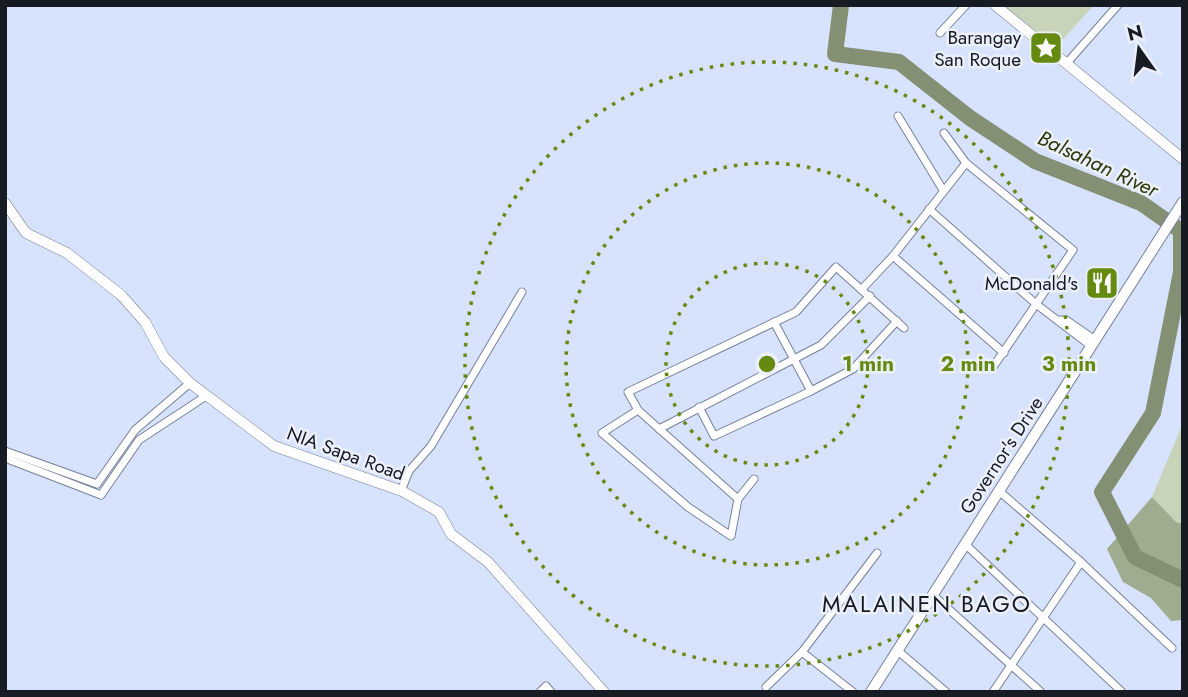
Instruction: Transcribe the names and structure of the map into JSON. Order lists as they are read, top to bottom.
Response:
{
  "streets": {
    "main road": ["Governor's Drive"],
    "street": ["NIA Sapa Road"]
  },
  "districts": ["MALAINEN BAGO"],
  "water": ["Balsahan River"],
  "places": {
    "place": ["Barangay San Roque"],
    "restaurant": ["McDonald's"]
  },
  "north": "top",
  "rings": ["1 min", "2 min", "3 min"]
}
